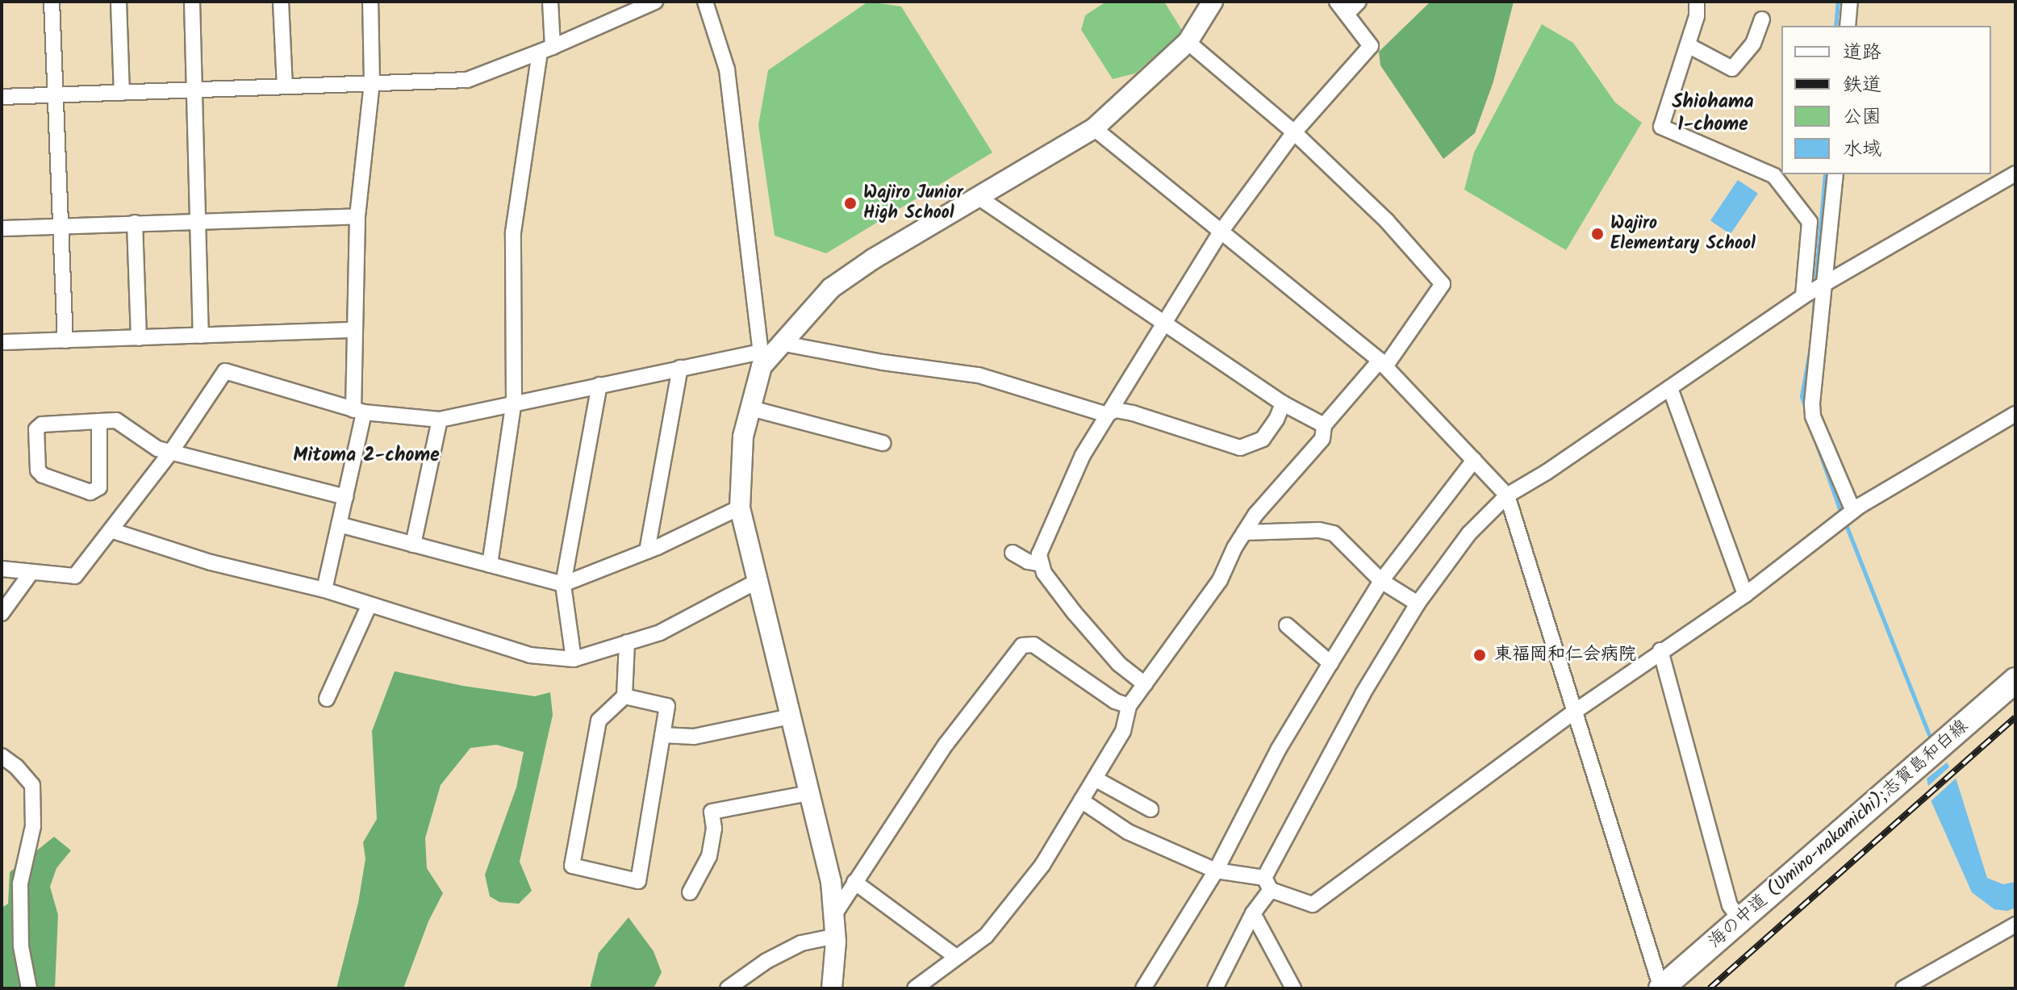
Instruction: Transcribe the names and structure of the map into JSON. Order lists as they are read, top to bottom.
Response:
{
  "streets": {
    "main road": ["海の中道 (Umino-nakamichi);志賀島和白線"]
  },
  "districts": ["Shiohama 1-chome", "Mitoma 2-chome"],
  "places": ["Wajiro Junior High School", "Wajiro Elementary School", "東福岡和仁会病院"],
  "legend": [
    "道路",
    "鉄道",
    "公園",
    "水域"
  ]
}
